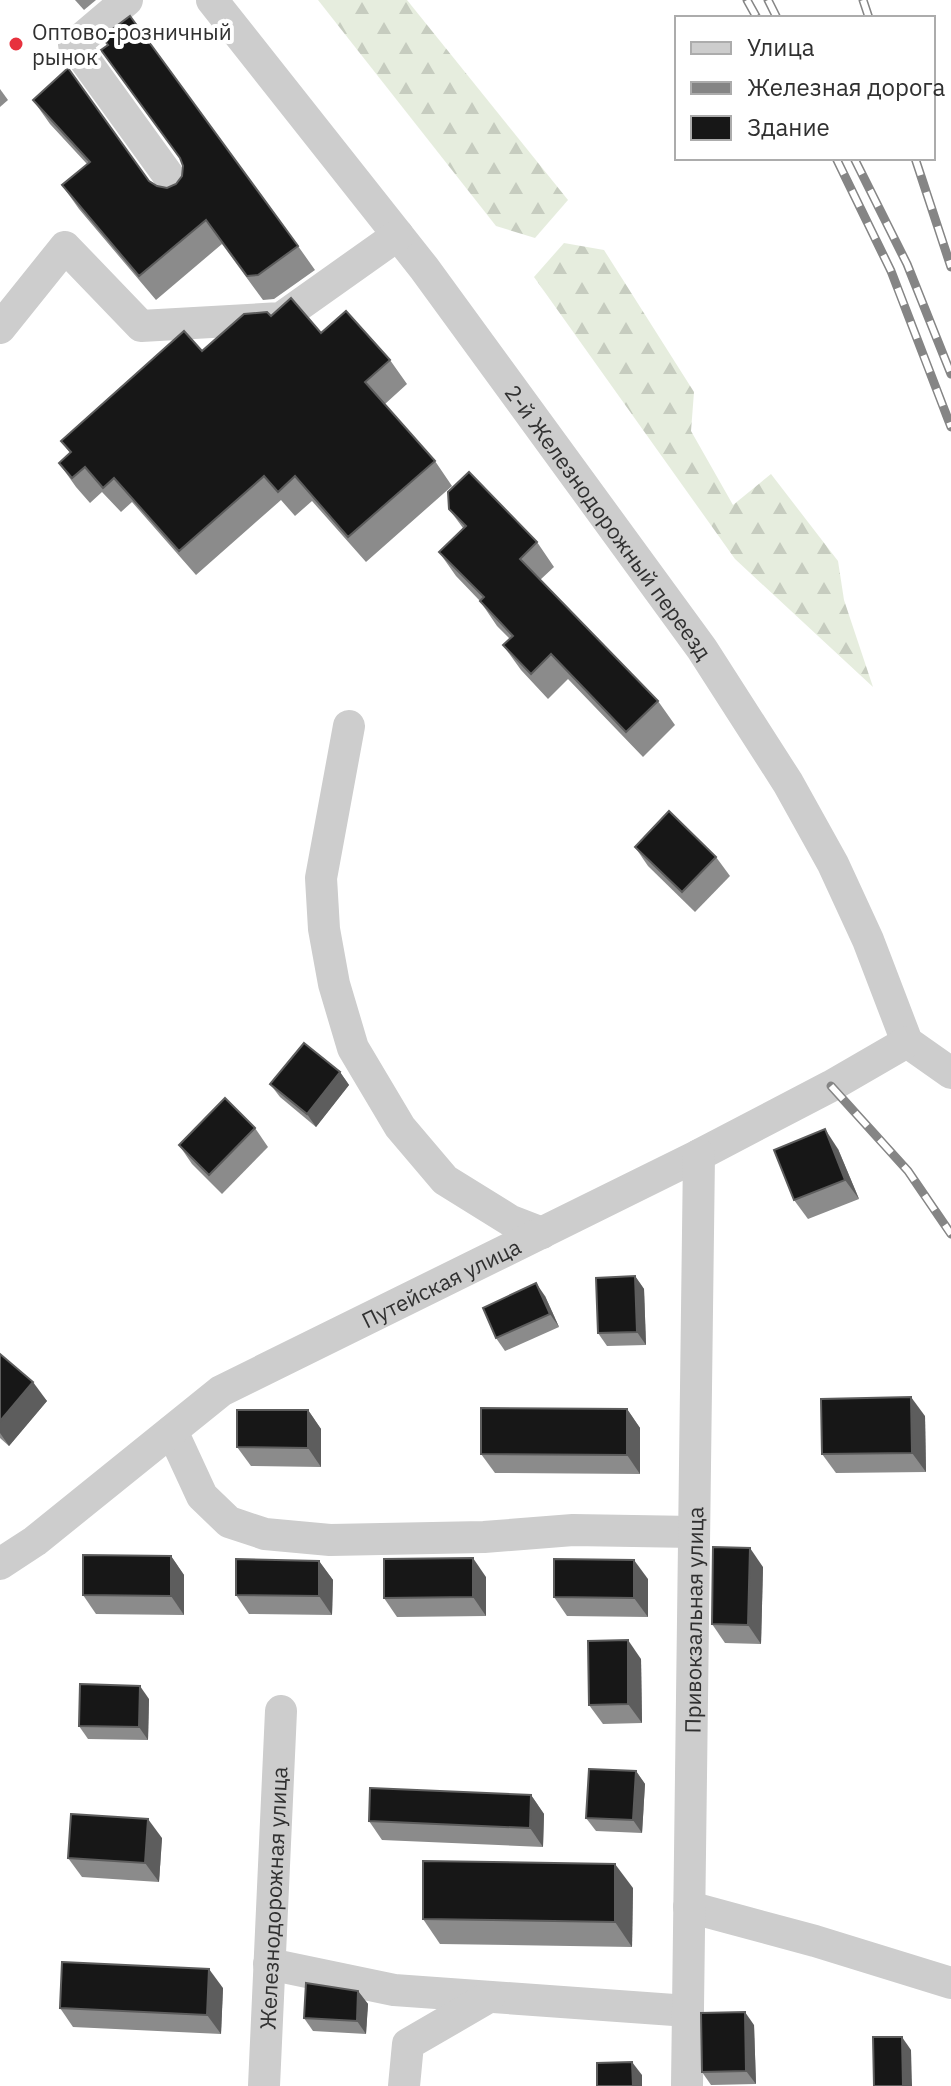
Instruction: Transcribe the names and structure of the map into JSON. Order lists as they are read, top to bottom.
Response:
{
  "streets": {
    "street": [
      "2-й Железнодорожный переезд",
      "Путейская улица",
      "Привокзальная улица",
      "Железнодорожная улица"
    ]
  },
  "crossings": [
    ["2-й Железнодорожный переезд", "Путейская улица"],
    ["Путейская улица", "Привокзальная улица"]
  ],
  "places": ["Оптово-розничный рынок"],
  "legend": ["Улица", "Железная дорога", "Здание"]
}
